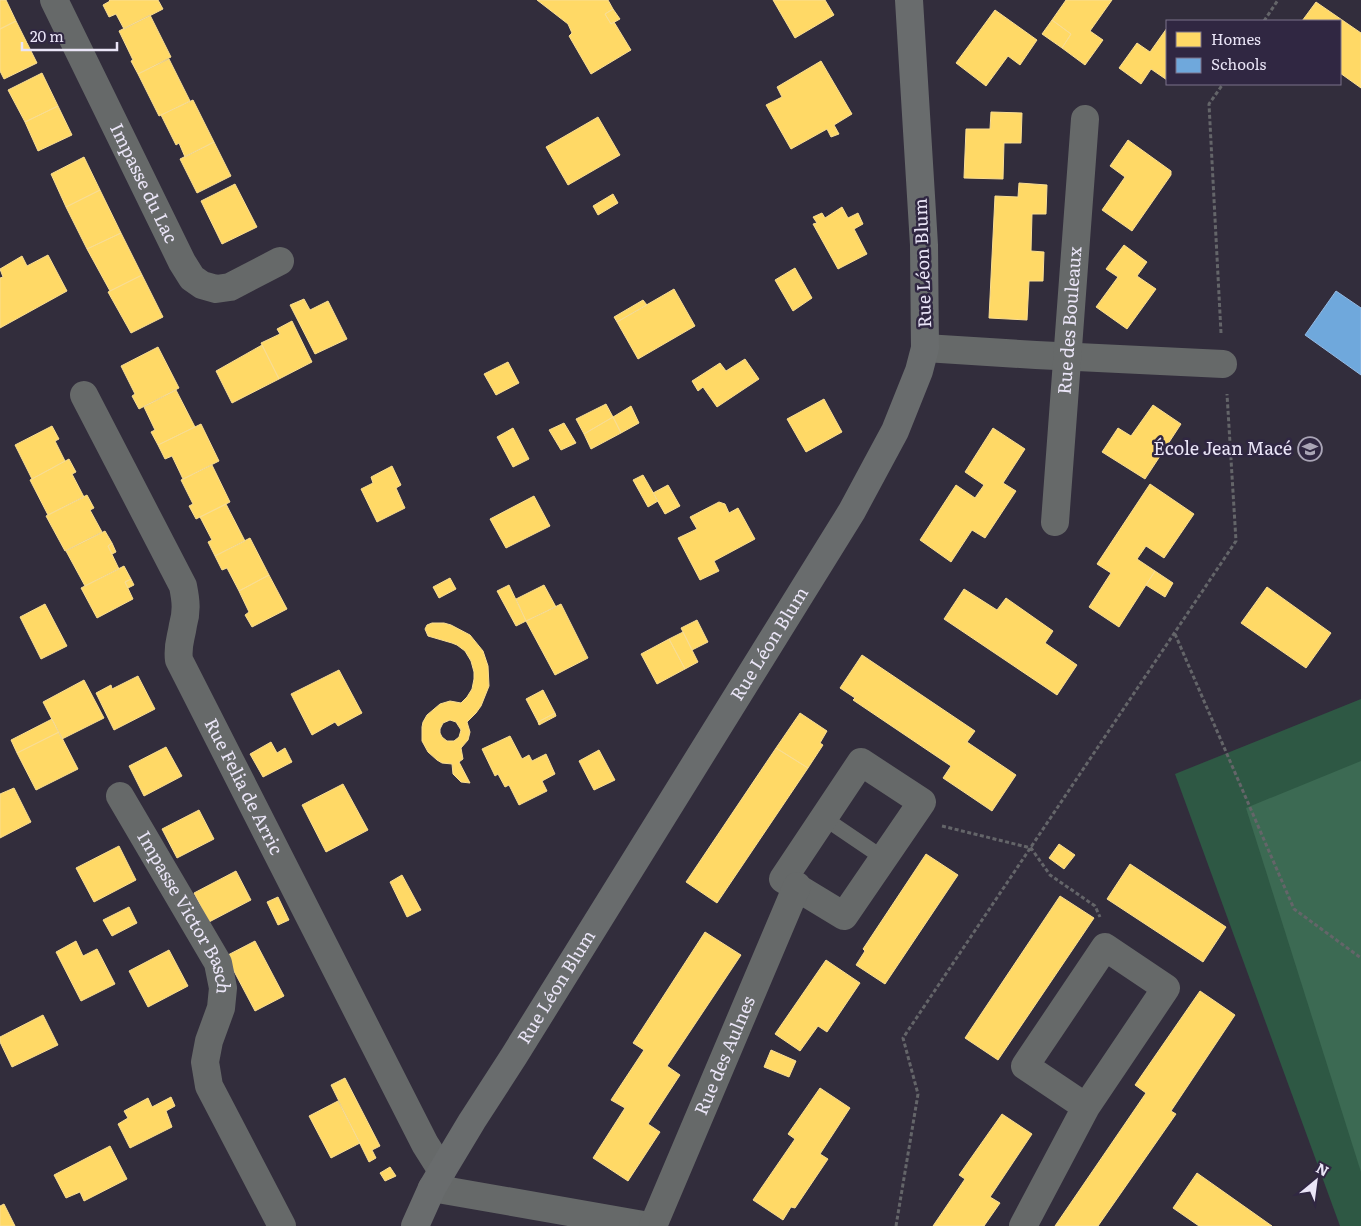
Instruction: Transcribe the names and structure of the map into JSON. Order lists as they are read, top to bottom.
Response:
{
  "streets": {
    "main road": ["Rue Léon Blum"],
    "street": [
      "Impasse du Lac",
      "Rue des Bouleaux",
      "Rue Felia de Arric",
      "Impasse Victor Basch",
      "Rue des Aulnes"
    ]
  },
  "crossings": [
    ["Rue Léon Blum", "Rue Felia de Arric"]
  ],
  "places": {
    "school or university": ["École Jean Macé"]
  },
  "legend": ["Homes", "Schools"],
  "scale_bar": "20 m",
  "north": "top right"
}
